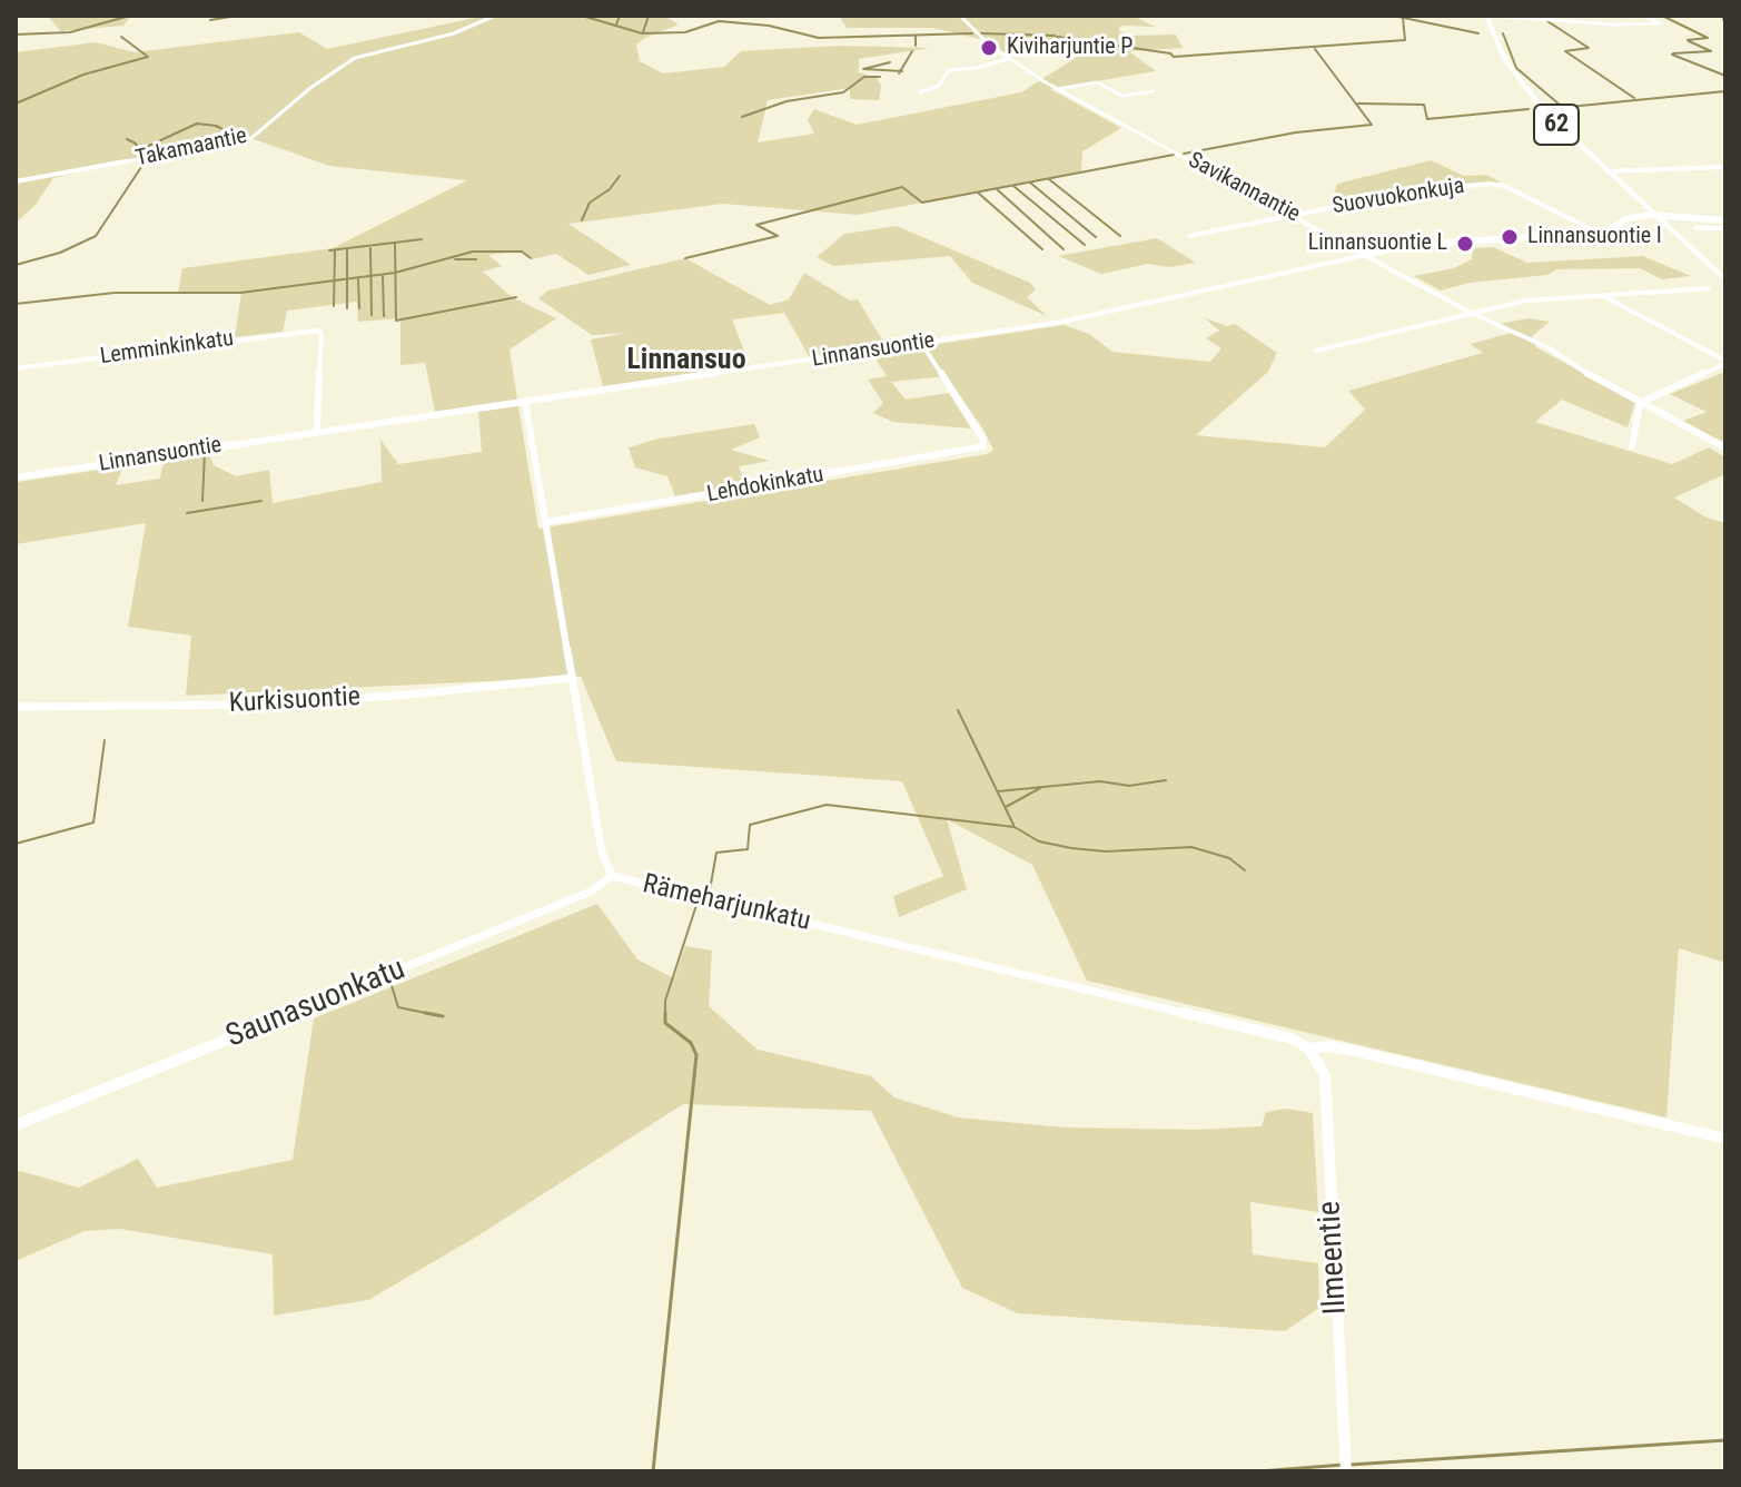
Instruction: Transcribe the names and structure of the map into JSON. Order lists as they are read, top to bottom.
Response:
{
  "streets": {
    "main road": ["62"],
    "street": [
      "Takamaantie",
      "Savikannantie",
      "Suovuokonkuja",
      "Lemminkinkatu",
      "Linnansuontie",
      "Lehdokinkatu",
      "Kurkisuontie",
      "Rämeharjunkatu",
      "Saunasuonkatu",
      "Ilmeentie"
    ]
  },
  "crossings": [
    ["62", "Linnansuontie"],
    ["Savikannantie", "Suovuokonkuja"],
    ["Savikannantie", "Linnansuontie"],
    ["Suovuokonkuja", "Linnansuontie"],
    ["Lemminkinkatu", "Linnansuontie"],
    ["Linnansuontie", "Lehdokinkatu"],
    ["Linnansuontie", "Rämeharjunkatu"],
    ["Lehdokinkatu", "Rämeharjunkatu"],
    ["Kurkisuontie", "Rämeharjunkatu"],
    ["Rämeharjunkatu", "Saunasuonkatu"],
    ["Rämeharjunkatu", "Ilmeentie"]
  ],
  "districts": ["Linnansuo"],
  "places": ["Kiviharjuntie P", "Linnansuontie I", "Linnansuontie L"]
}
